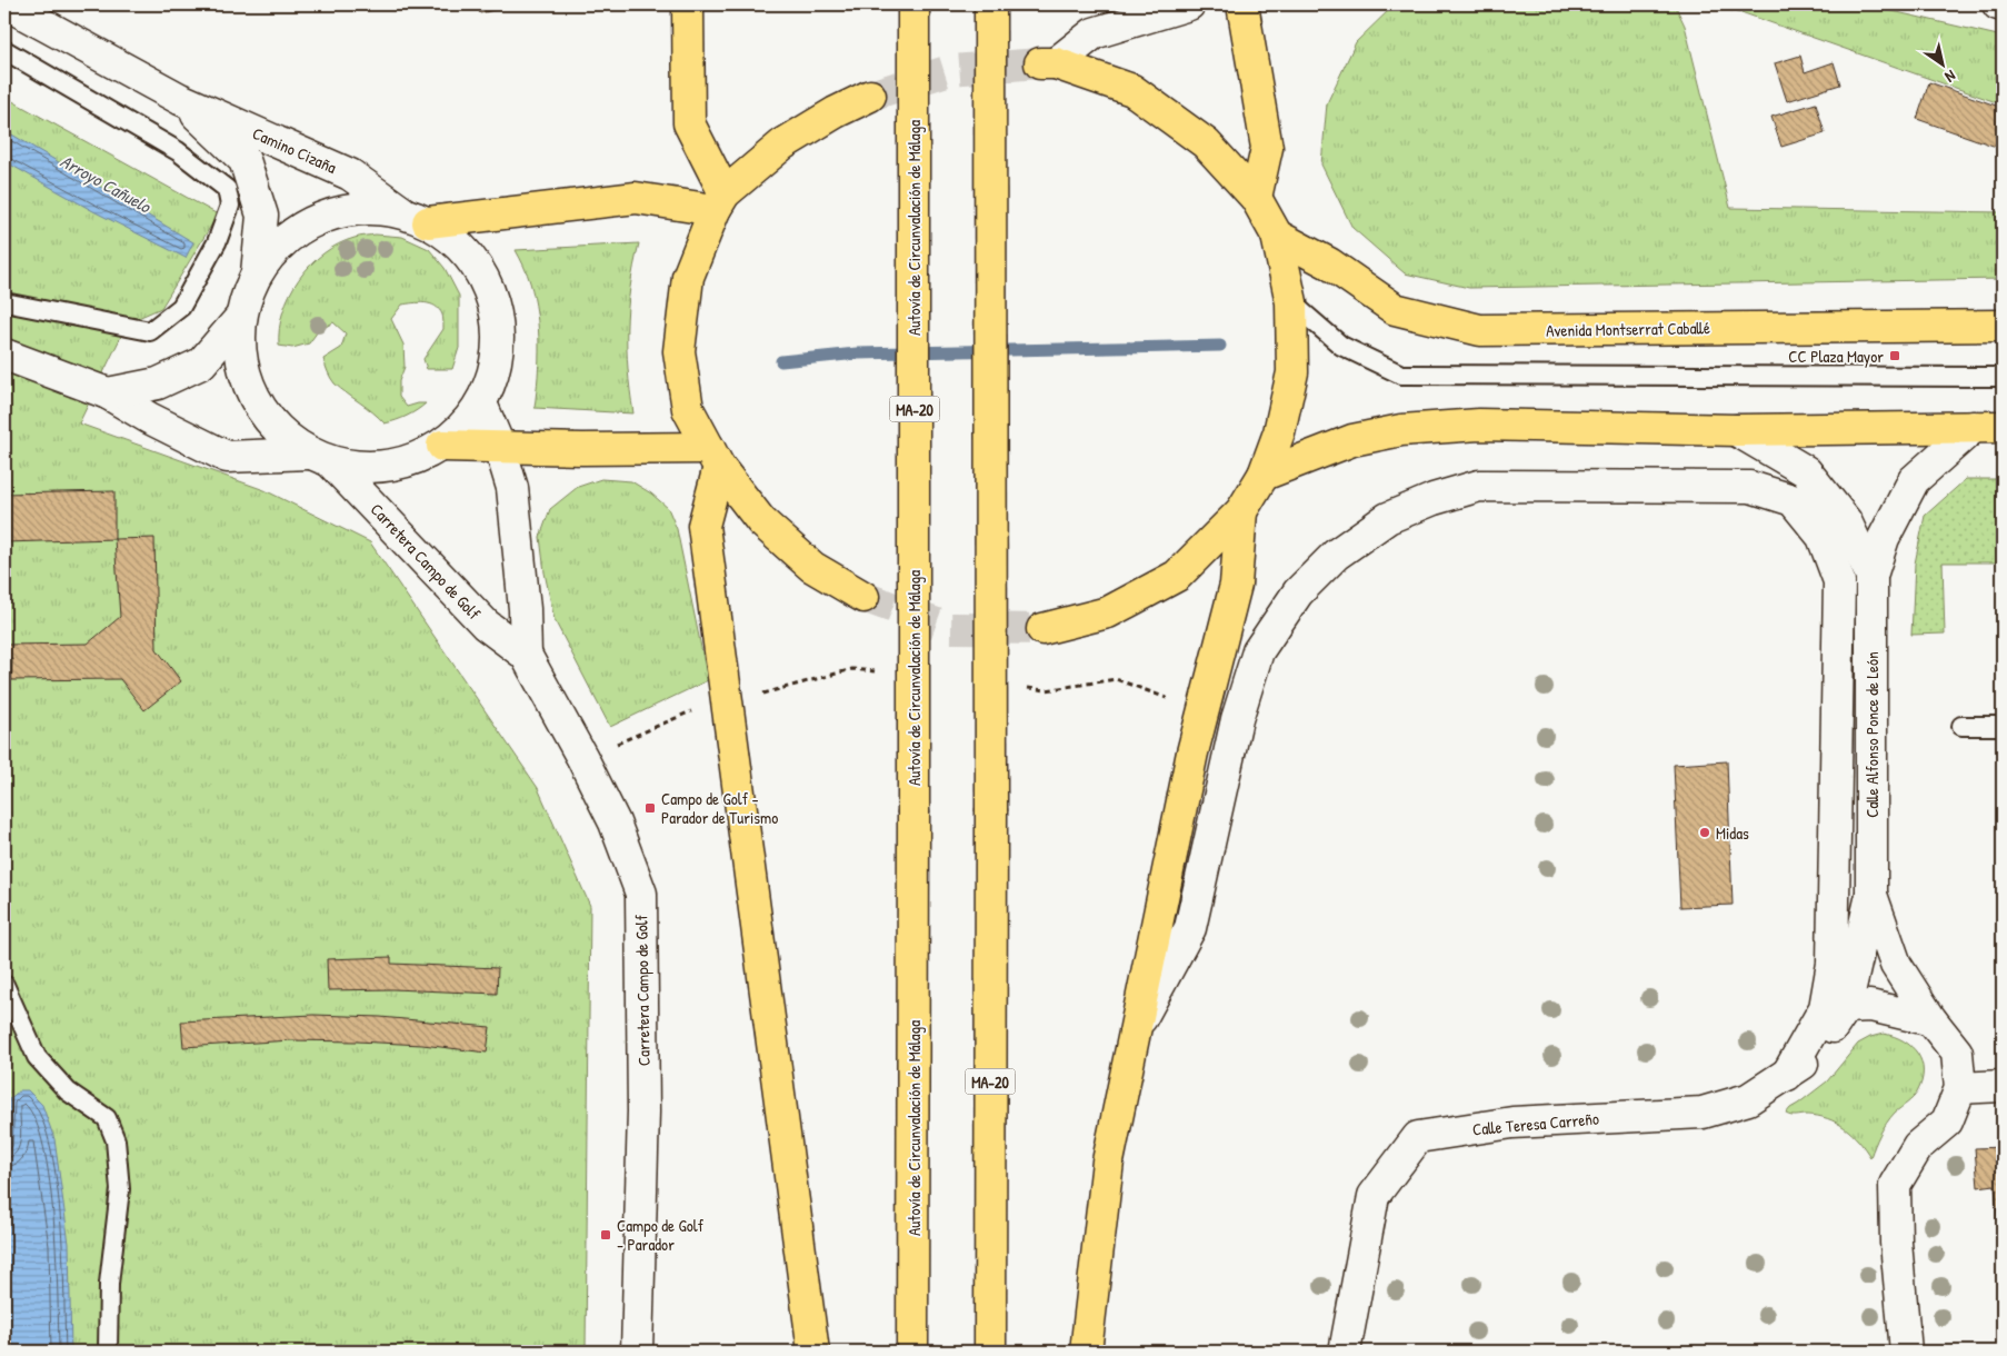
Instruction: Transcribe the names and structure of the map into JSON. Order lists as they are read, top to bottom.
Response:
{
  "streets": {
    "main road": ["Autovía de Circunvalación de Málaga", "Avenida Montserrat Caballé", "MA-20"],
    "street": [
      "Camino Cizaña",
      "Carretera Campo de Golf",
      "Calle Alfonso Ponce de León",
      "Calle Teresa Carreño"
    ]
  },
  "crossings": [
    ["Camino Cizaña", "Carretera Campo de Golf"],
    ["Calle Alfonso Ponce de León", "Calle Teresa Carreño"]
  ],
  "water": ["Arroyo Cañuelo"],
  "places": {
    "transit": ["CC Plaza Mayor", "Campo de Golf - Parador de Turismo", "Campo de Golf - Parador"],
    "other": ["Midas"]
  },
  "north": "bottom right"
}
